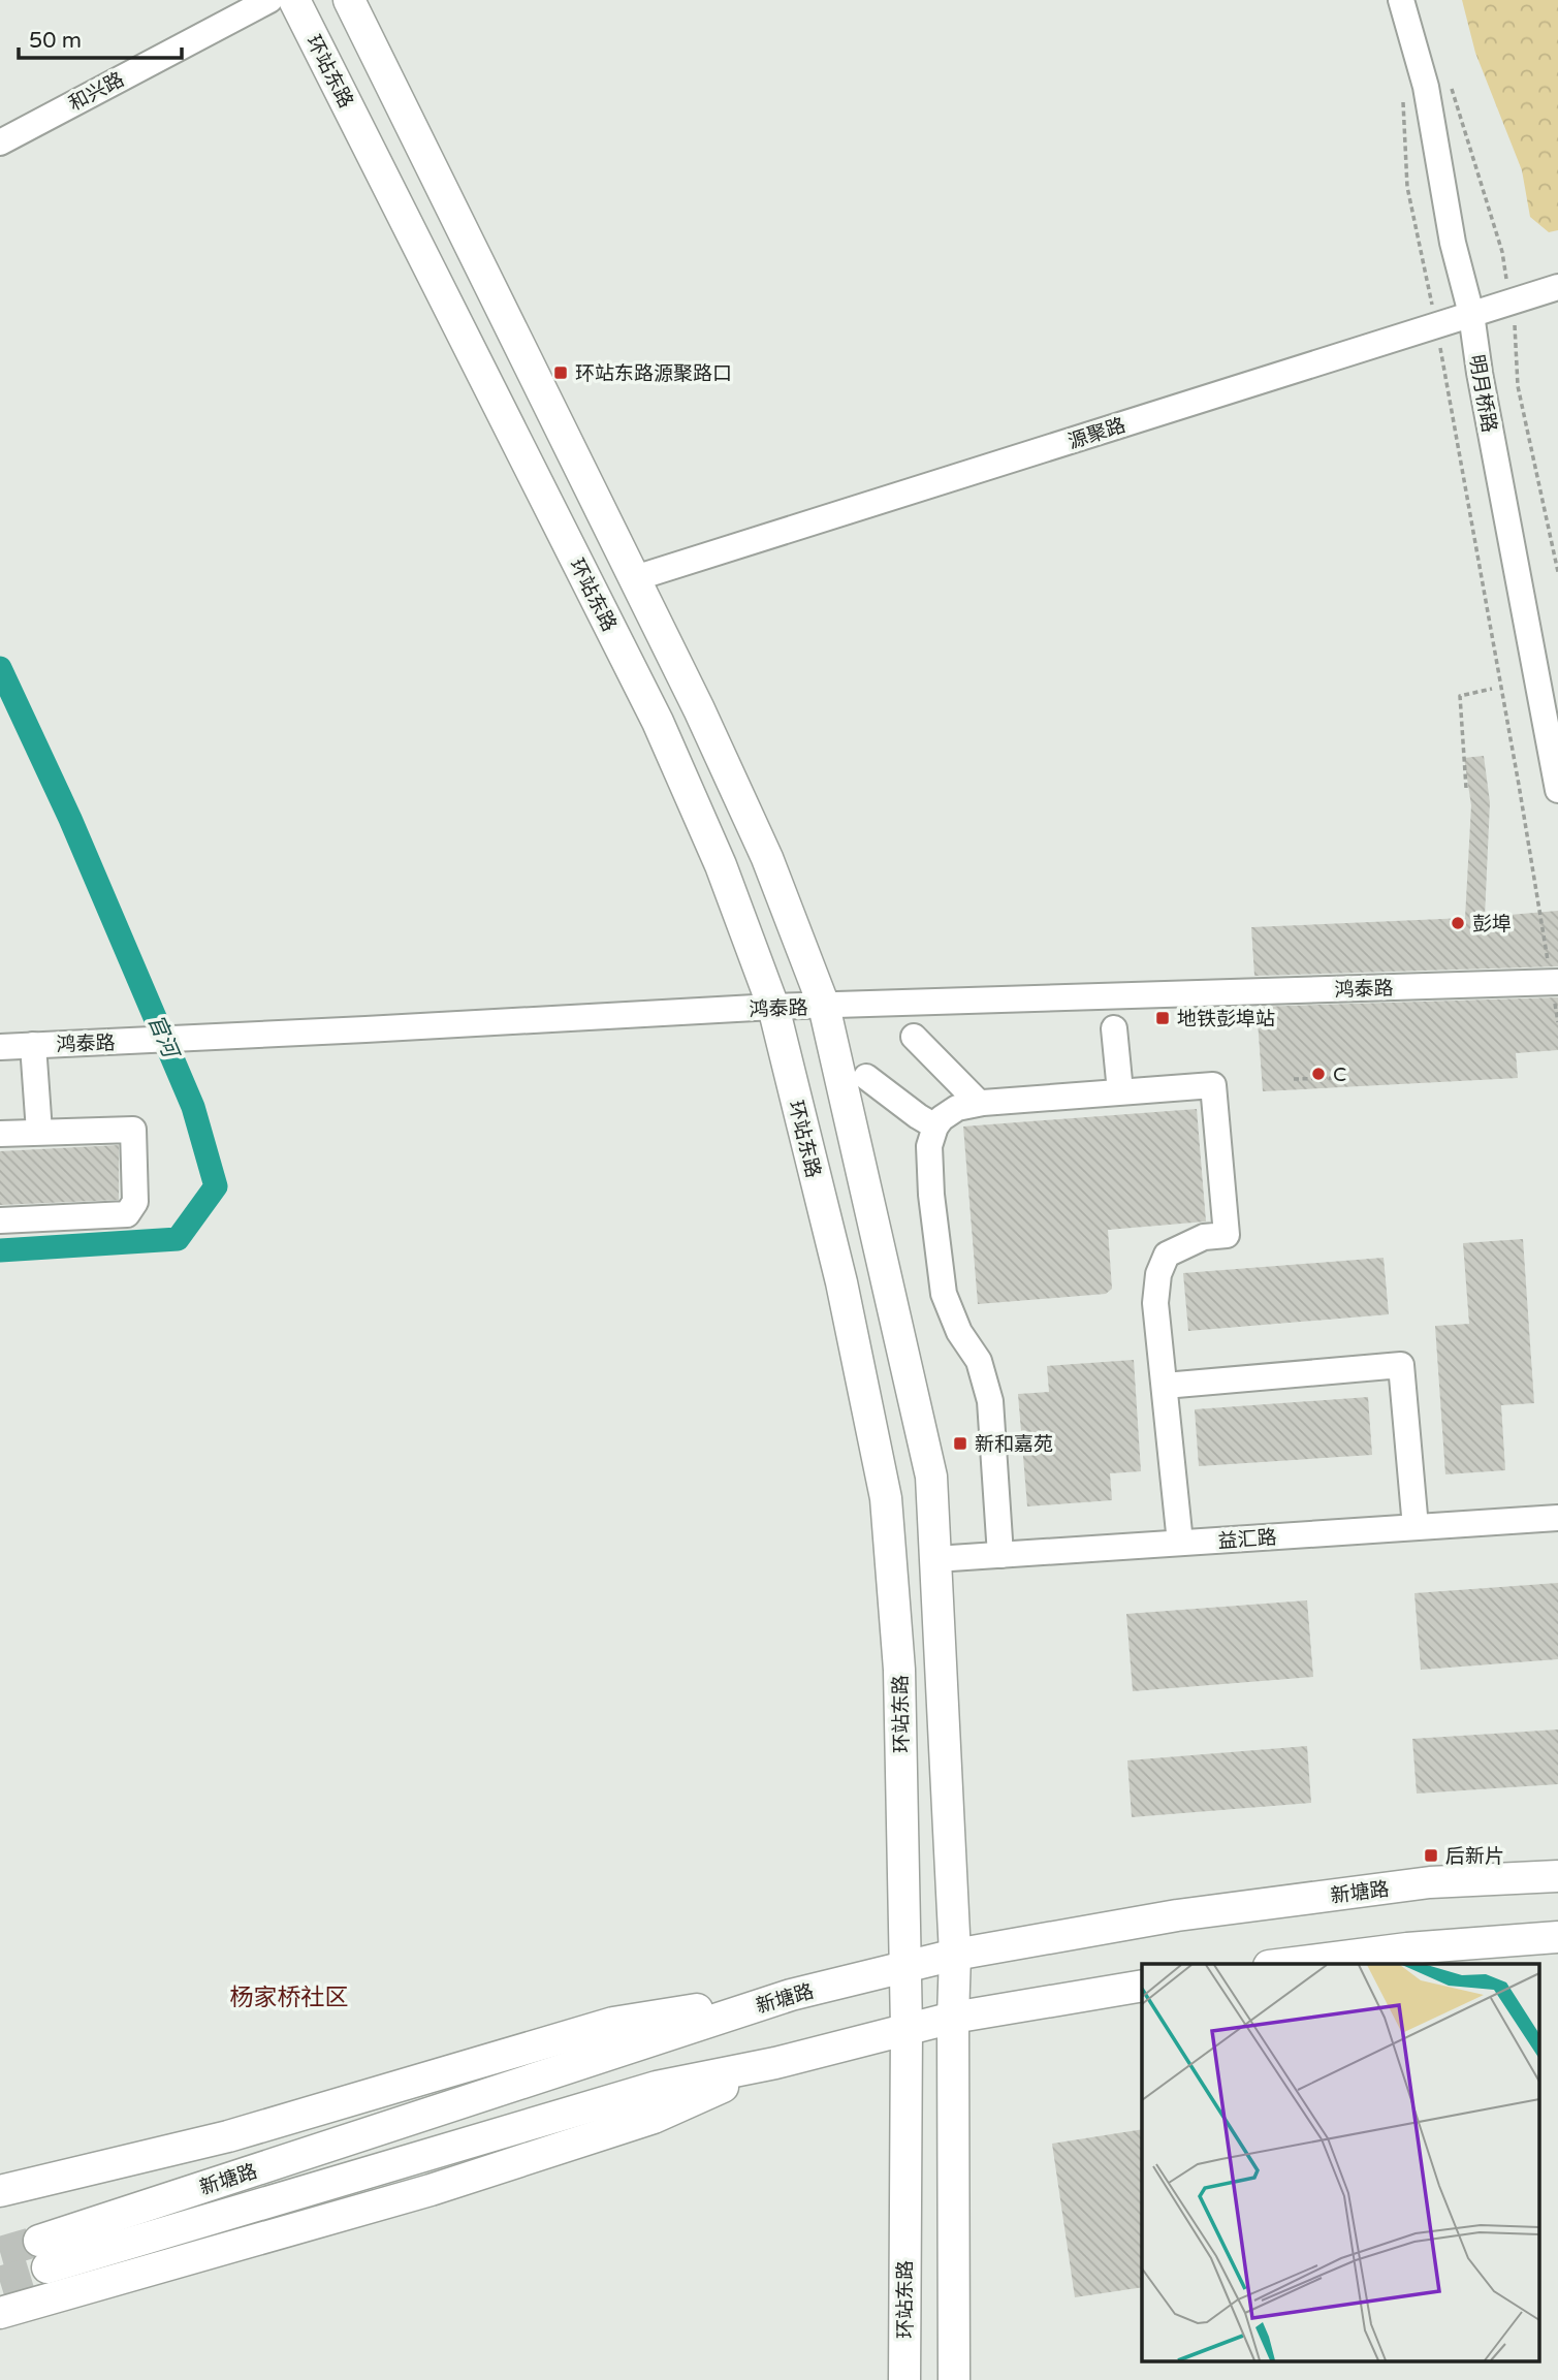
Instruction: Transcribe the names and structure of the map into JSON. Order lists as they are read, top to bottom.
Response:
{
  "streets": {
    "main road": ["环站东路", "新塘路"],
    "street": [
      "和兴路",
      "明月桥路",
      "源聚路",
      "鸿泰路",
      "益汇路"
    ]
  },
  "crossings": [
    ["环站东路", "鸿泰路"],
    ["环站东路", "新塘路"],
    ["明月桥路", "源聚路"]
  ],
  "districts": ["杨家桥社区"],
  "water": ["官河"],
  "places": {
    "transit": [
      "环站东路源聚路口",
      "地铁彭埠站",
      "新和嘉苑",
      "后新片"
    ],
    "other": ["彭埠", "C"]
  },
  "scale_bar": "50 m"
}
